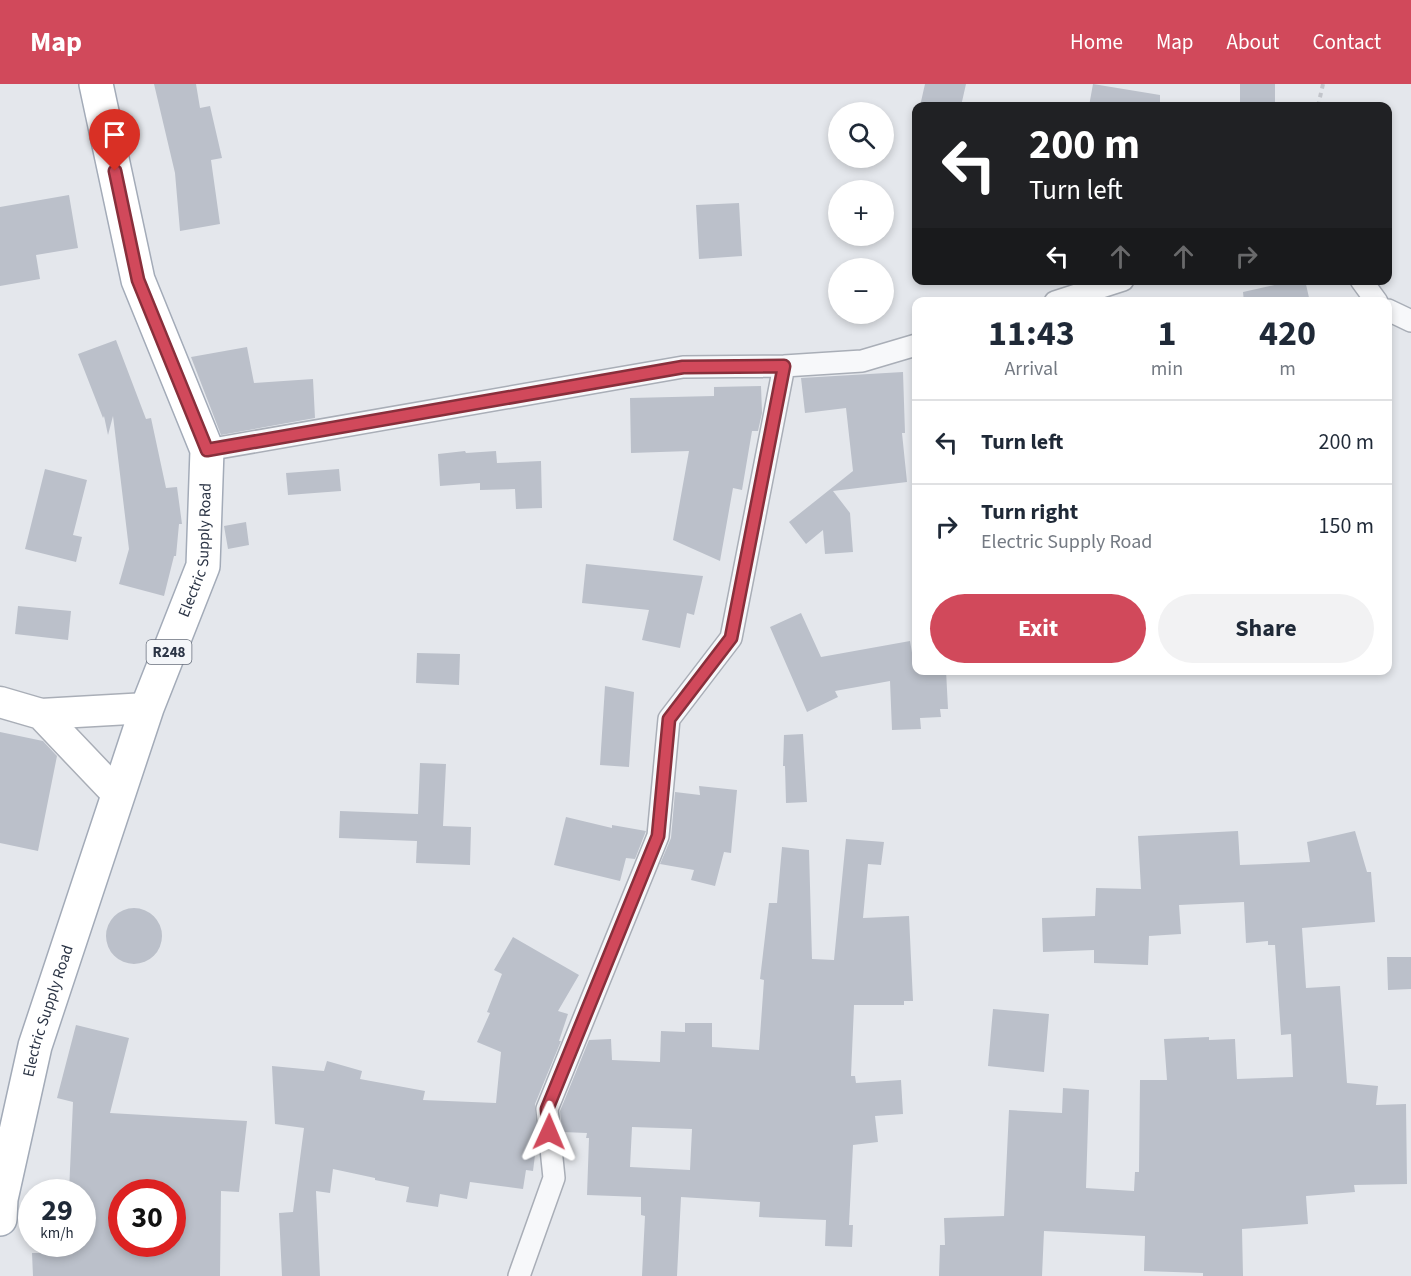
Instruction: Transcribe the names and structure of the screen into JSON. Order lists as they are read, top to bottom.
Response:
{
  "streets": {
    "main road": ["Electric Supply Road", "R248"]
  },
  "page": {
    "header": "Map",
    "nav": [
      "Home",
      "Map",
      "About",
      "Contact"
    ],
    "map_buttons": ["+", "−"],
    "turn": ["200 m", "Turn left"],
    "eta": [
      "11:43",
      "Arrival",
      "1",
      "min",
      "420",
      "m"
    ],
    "list": [
      {
        "name": "Turn left",
        "value": "200 m"
      },
      {
        "name": "Turn right",
        "note": "Electric Supply Road",
        "value": "150 m"
      }
    ],
    "buttons": ["Exit", "Share"],
    "speed": "29 km/h",
    "limit": "30"
  }
}
